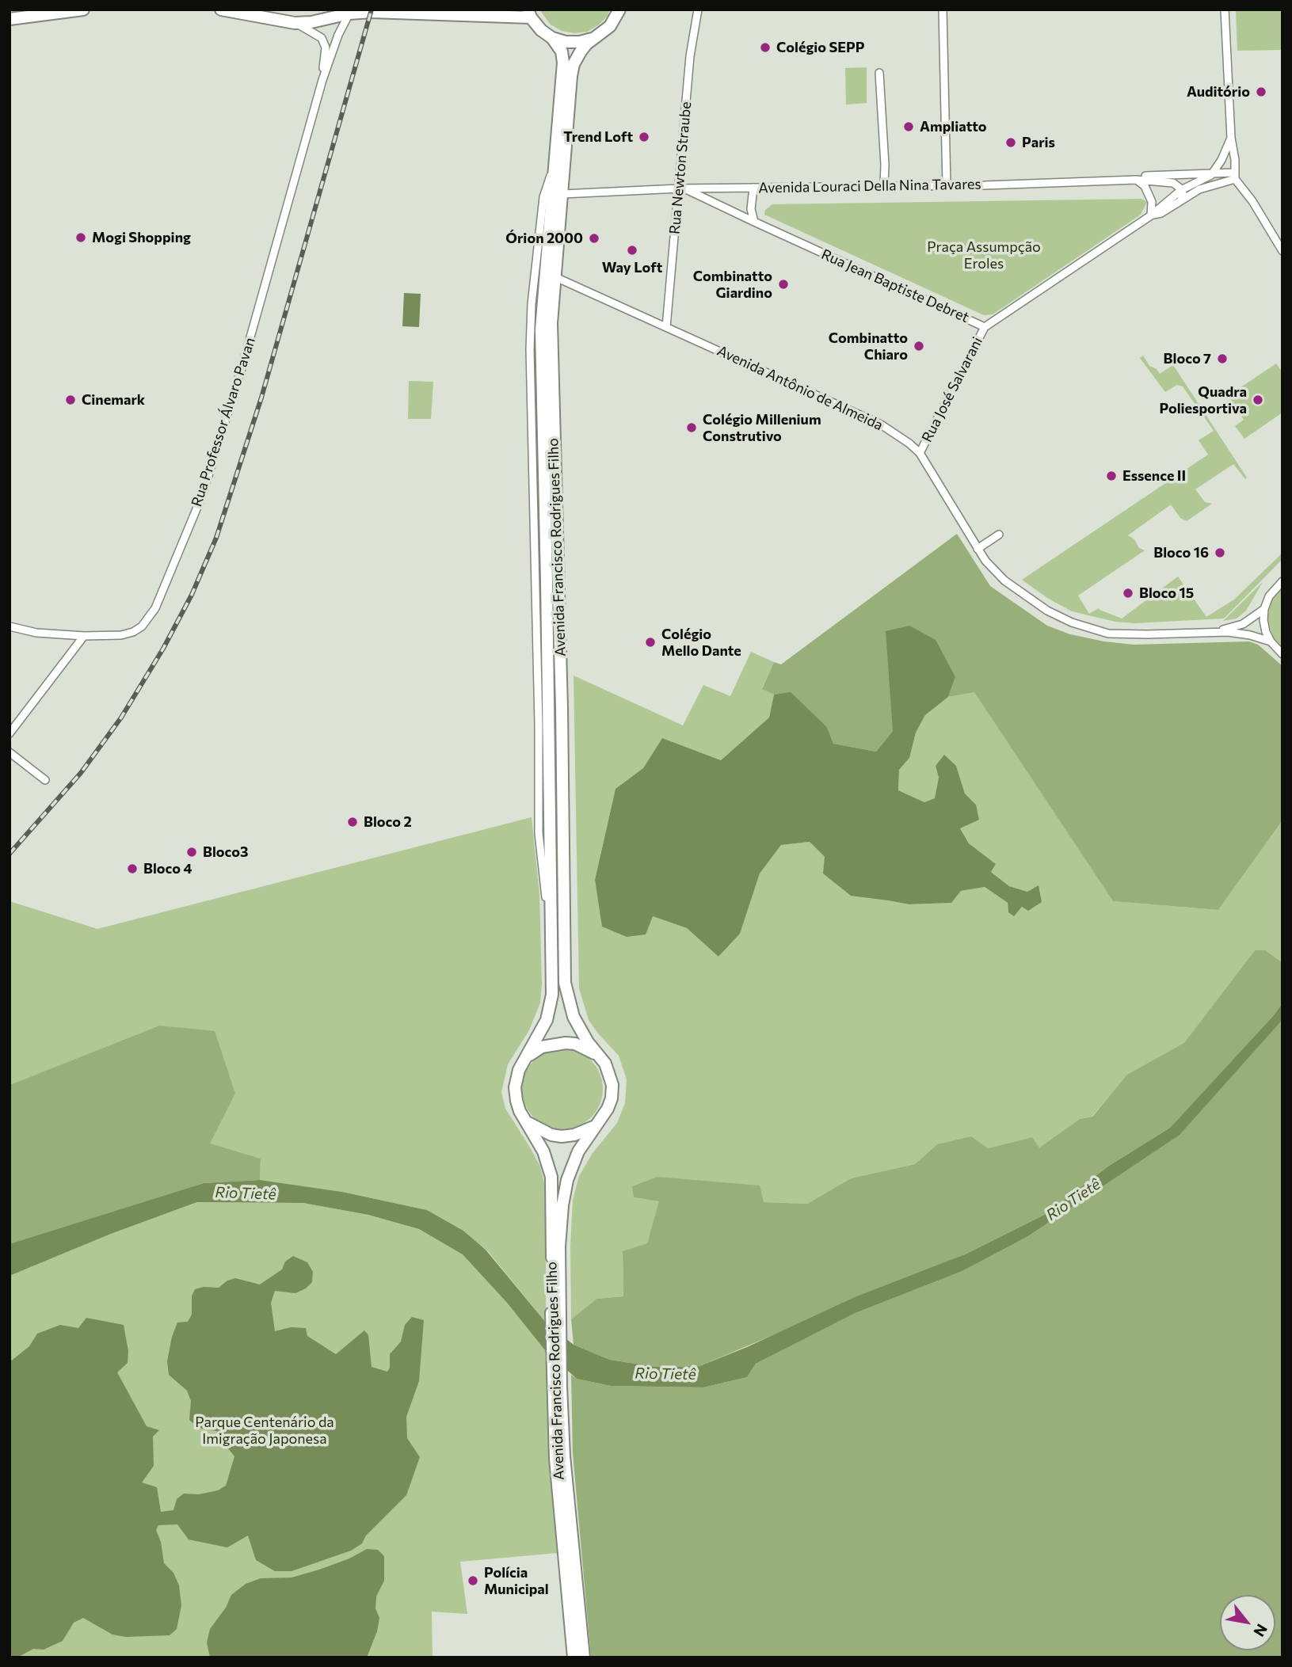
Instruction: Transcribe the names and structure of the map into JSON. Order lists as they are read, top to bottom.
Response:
{
  "streets": {
    "main road": ["Avenida Francisco Rodrigues Filho"],
    "street": [
      "Rua Newton Straube",
      "Avenida Louraci Della Nina Tavares",
      "Rua Jean Baptiste Debret",
      "Avenida Antônio de Almeida",
      "Rua José Salvarani",
      "Rua Professor Álvaro Pavan"
    ]
  },
  "crossings": [
    ["Rua Newton Straube", "Avenida Louraci Della Nina Tavares"],
    ["Rua Newton Straube", "Rua Jean Baptiste Debret"],
    ["Rua Newton Straube", "Avenida Antônio de Almeida"],
    ["Avenida Louraci Della Nina Tavares", "Rua Jean Baptiste Debret"],
    ["Avenida Louraci Della Nina Tavares", "Avenida Francisco Rodrigues Filho"],
    ["Rua Jean Baptiste Debret", "Rua José Salvarani"],
    ["Avenida Antônio de Almeida", "Rua José Salvarani"],
    ["Avenida Antônio de Almeida", "Avenida Francisco Rodrigues Filho"]
  ],
  "water": ["Rio Tietê"],
  "parks": ["Praça Assumpção Eroles", "Parque Centenário da Imigração Japonesa"],
  "places": [
    "Colégio SEPP",
    "Auditório",
    "Ampliatto",
    "Trend Loft",
    "Paris",
    "Mogi Shopping",
    "Órion 2000",
    "Way Loft",
    "Combinatto Giardino",
    "Combinatto Chiaro",
    "Bloco 7",
    "Cinemark",
    "Quadra Poliesportiva",
    "Colégio Millenium Construtivo",
    "Essence II",
    "Bloco 16",
    "Bloco 15",
    "Colégio Mello Dante",
    "Bloco 2",
    "Bloco3",
    "Bloco 4",
    "Polícia Municipal"
  ],
  "north": "bottom right"
}
